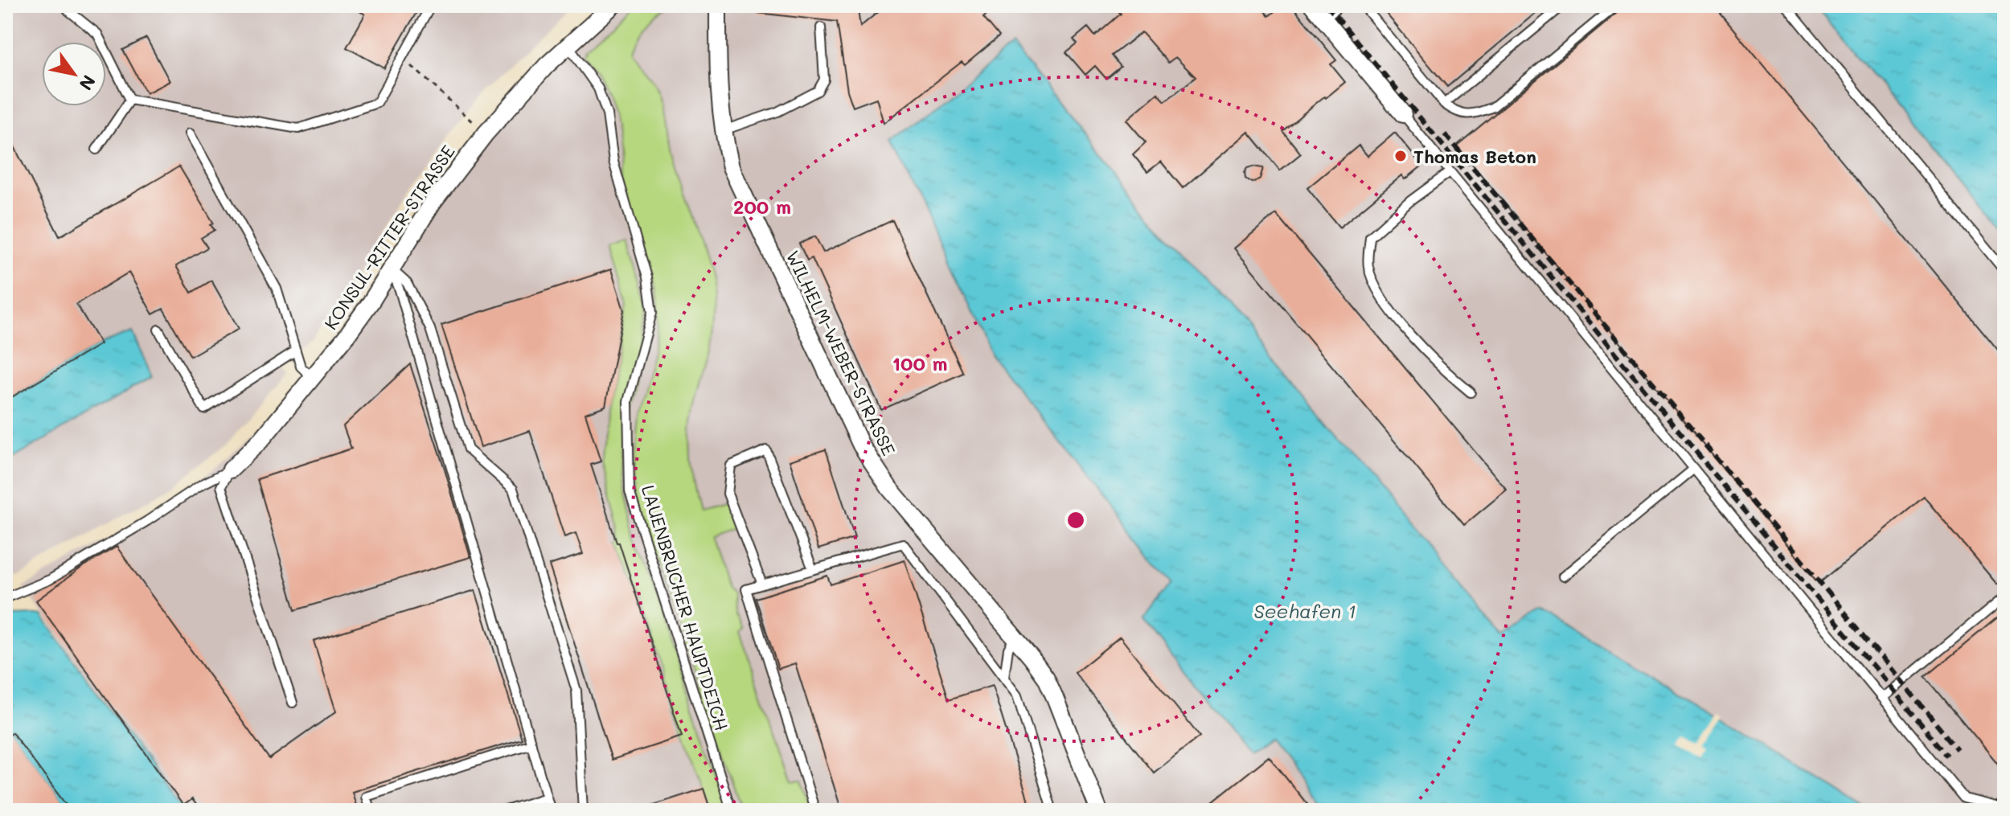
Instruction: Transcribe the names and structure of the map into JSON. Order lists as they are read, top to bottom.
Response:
{
  "streets": {
    "street": ["KONSUL-RITTER-STRASSE", "WILHELM-WEBER-STRASSE"],
    "lane": ["LAUENBRUCHER HAUPTDEICH"]
  },
  "crossings": [
    ["KONSUL-RITTER-STRASSE", "LAUENBRUCHER HAUPTDEICH"]
  ],
  "water": ["Seehafen 1"],
  "places": ["Thomas Beton"],
  "north": "bottom right",
  "rings": ["200 m", "100 m"]
}
